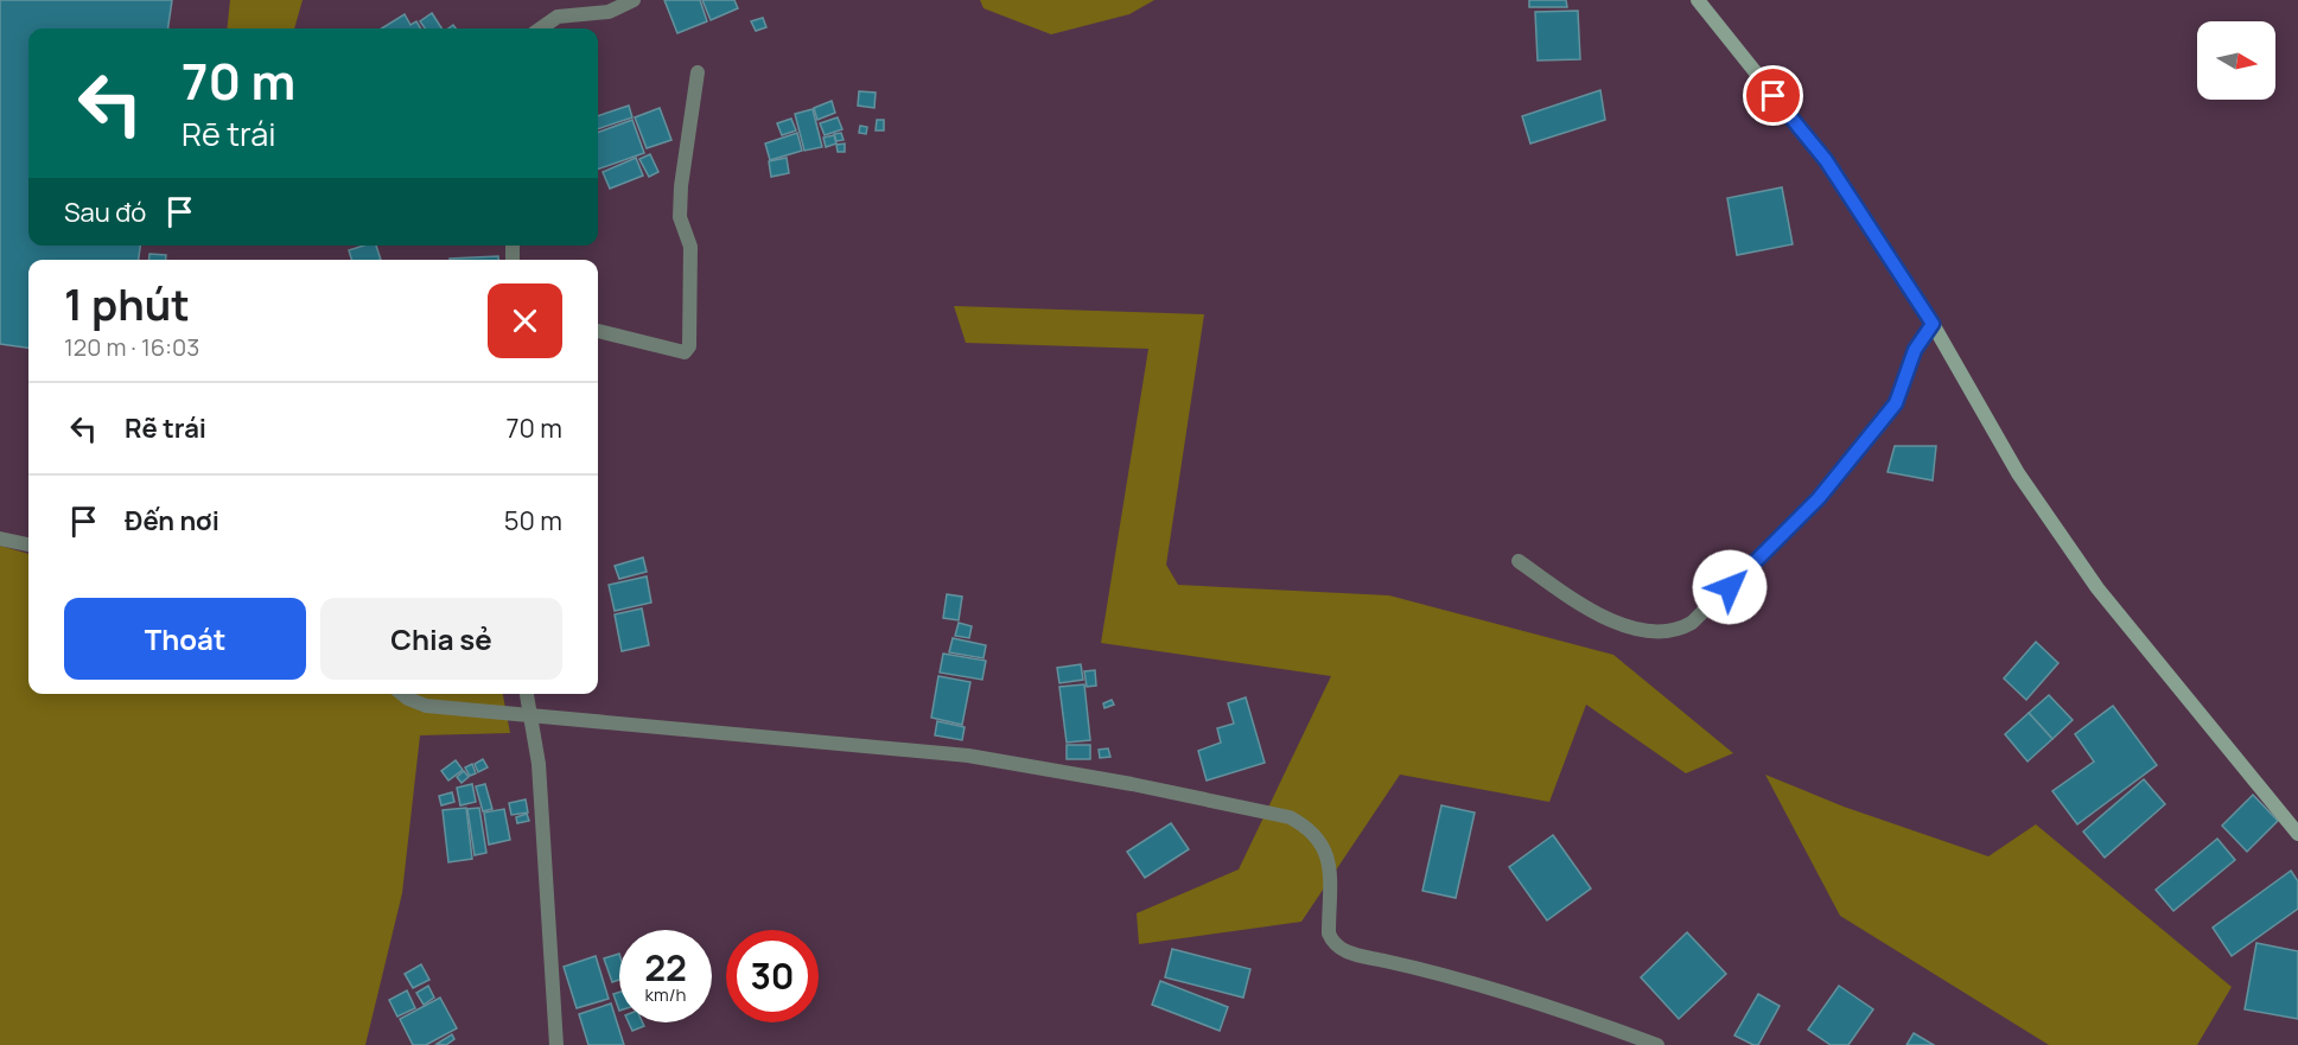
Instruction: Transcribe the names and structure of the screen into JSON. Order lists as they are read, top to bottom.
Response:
{
  "north": "right",
  "page": {
    "turn": ["70 m", "Rẽ trái"],
    "then": "Sau đó",
    "heading": ["1 phút", "120 m · 16:03"],
    "list": [
      {
        "name": "Rẽ trái",
        "value": "70 m"
      },
      {
        "name": "Đến nơi",
        "value": "50 m"
      }
    ],
    "buttons": ["Thoát", "Chia sẻ"],
    "speed": "22 km/h",
    "limit": "30"
  }
}
